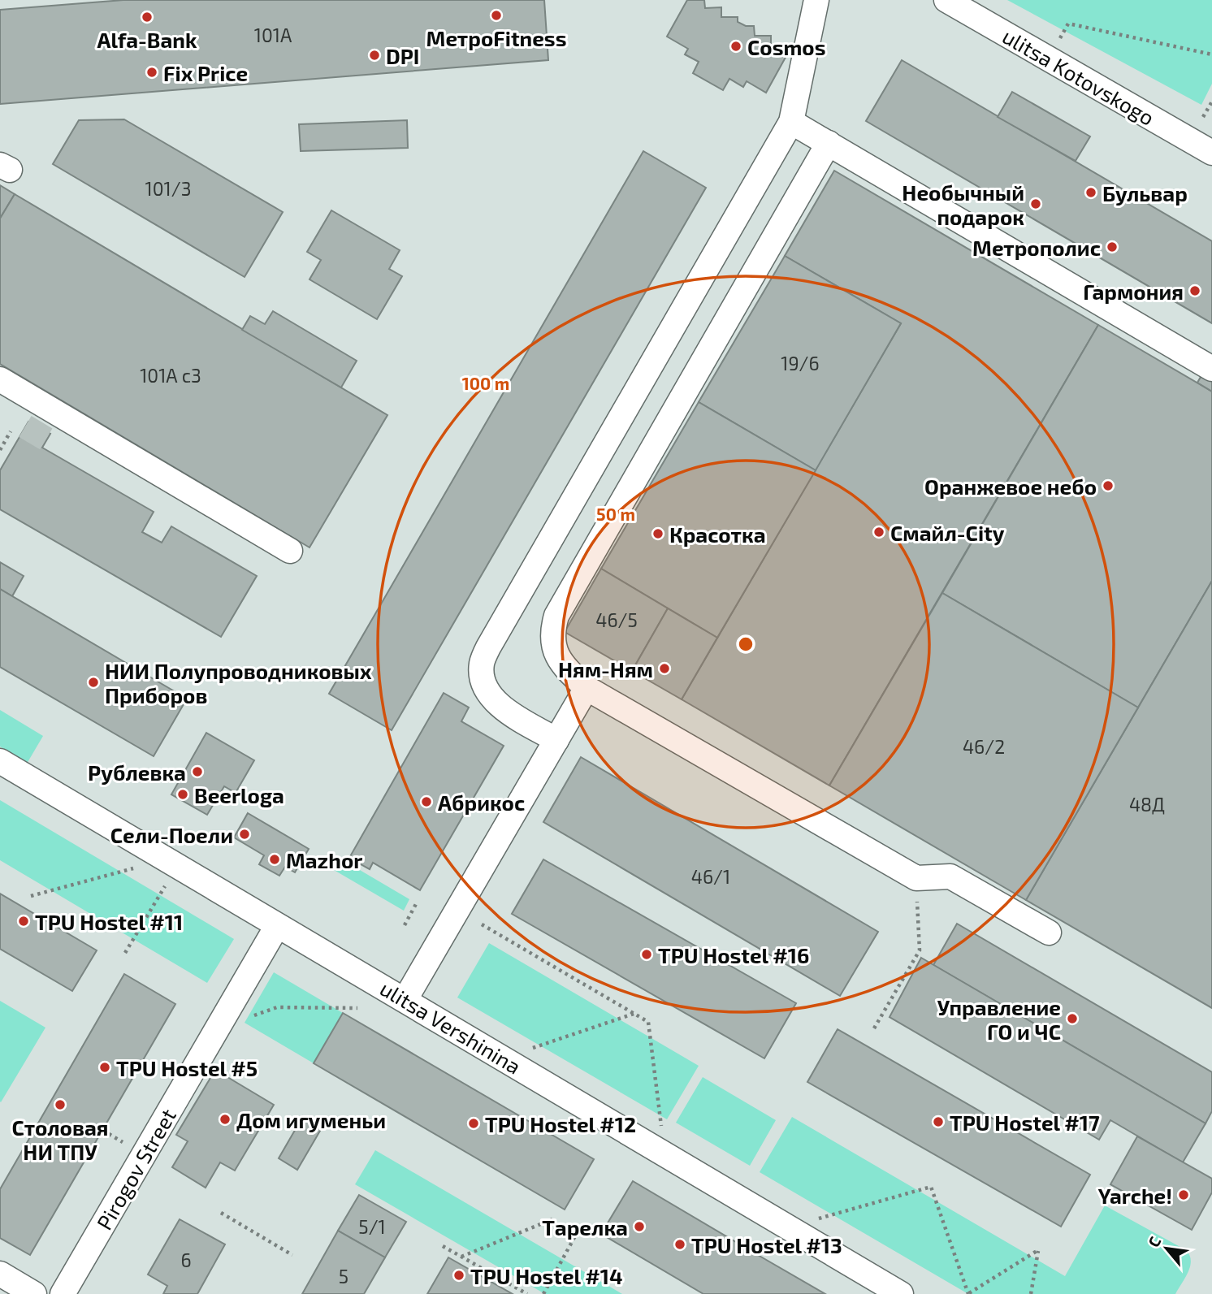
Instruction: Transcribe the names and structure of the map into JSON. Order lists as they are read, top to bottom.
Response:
{
  "streets": {
    "street": ["ulitsa Kotovskogo", "ulitsa Vershinina", "Pirogov Street"]
  },
  "crossings": [
    ["ulitsa Vershinina", "Pirogov Street"]
  ],
  "places": [
    "МетроFitness",
    "Alfa-Bank",
    "Cosmos",
    "DPI",
    "Fix Price",
    "Бульвар",
    "Необычный подарок",
    "Метрополис",
    "Гармония",
    "Оранжевое небо",
    "Смайл-City",
    "Красотка",
    "Ням-Ням",
    "НИИ Полупроводниковых Приборов",
    "Рублевка",
    "Beerloga",
    "Абрикос",
    "Сели-Поели",
    "Mazhor",
    "TPU Hostel #11",
    "TPU Hostel #16",
    "Управление ГО и ЧС",
    "TPU Hostel #5",
    "Столовая НИ ТПУ",
    "Дом игуменьи",
    "TPU Hostel #17",
    "TPU Hostel #12",
    "Yarche!",
    "Тарелка",
    "TPU Hostel #13",
    "TPU Hostel #14"
  ],
  "house_numbers": [
    "101А",
    "101/3",
    "19/6",
    "101А с3",
    "46/5",
    "46/2",
    "48Д",
    "46/1",
    "5/1",
    "6",
    "5"
  ],
  "north": "top left",
  "rings": ["100 m", "50 m"]
}
